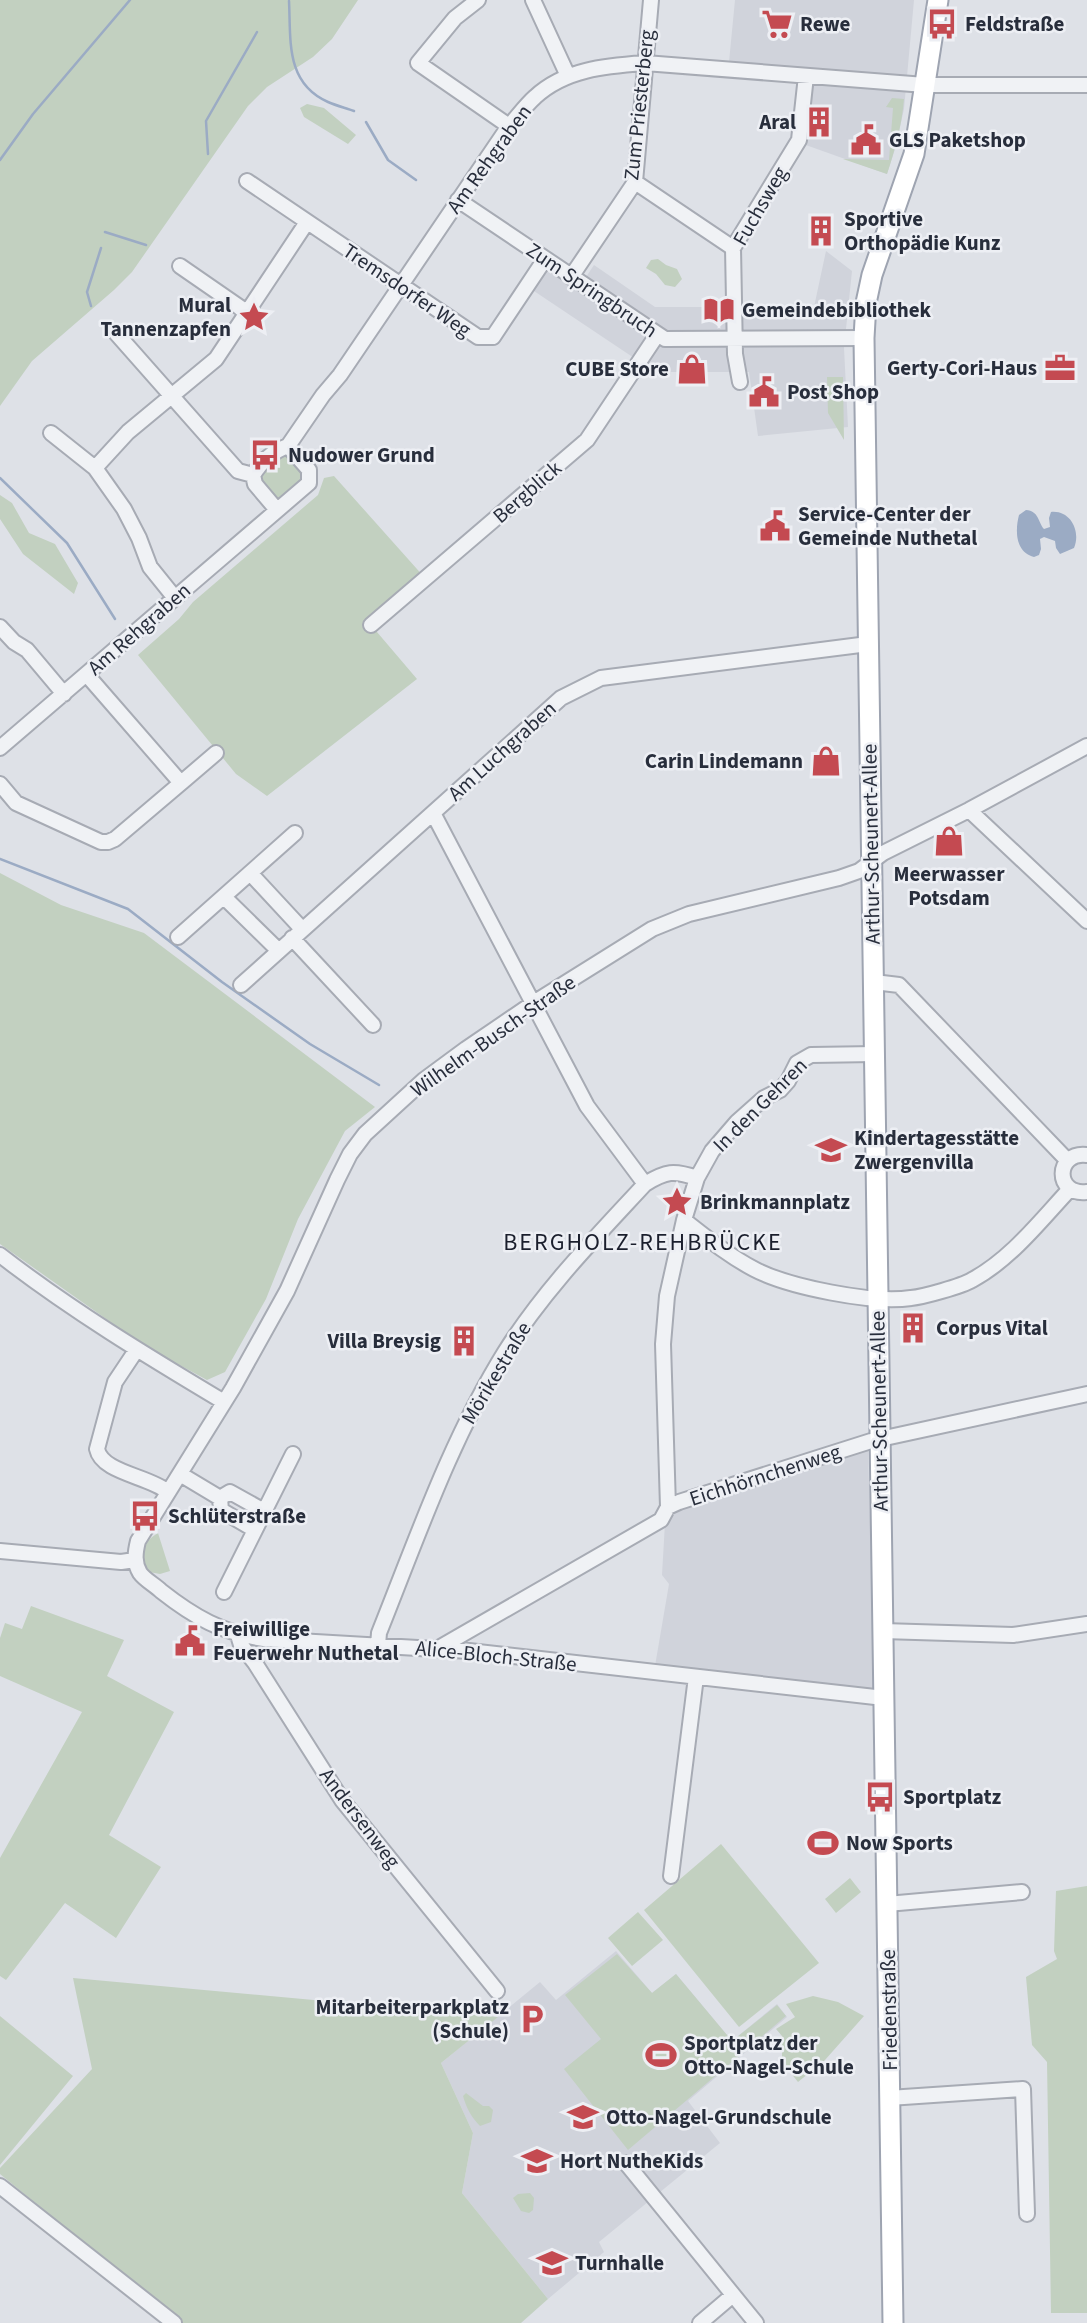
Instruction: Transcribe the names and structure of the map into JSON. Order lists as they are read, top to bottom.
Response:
{
  "streets": {
    "main road": ["Arthur-Scheunert-Allee", "Friedenstraße"],
    "street": [
      "Zum Priesterberg",
      "Am Rehgraben",
      "Fuchsweg",
      "Tremsdorfer Weg",
      "Zum Springbruch",
      "Bergblick",
      "Am Luchgraben",
      "Wilhelm-Busch-Straße",
      "In den Gehren",
      "Mörikestraße",
      "Eichhörnchenweg",
      "Alice-Bloch-Straße",
      "Andersenweg"
    ]
  },
  "crossings": [
    ["Zum Priesterberg", "Am Rehgraben"],
    ["Zum Priesterberg", "Zum Springbruch"],
    ["Am Rehgraben", "Fuchsweg"],
    ["Am Rehgraben", "Tremsdorfer Weg"],
    ["Am Rehgraben", "Zum Springbruch"],
    ["Am Rehgraben", "Arthur-Scheunert-Allee"],
    ["Fuchsweg", "Zum Springbruch"],
    ["Tremsdorfer Weg", "Zum Springbruch"],
    ["Zum Springbruch", "Bergblick"],
    ["Zum Springbruch", "Arthur-Scheunert-Allee"],
    ["Am Luchgraben", "Arthur-Scheunert-Allee"],
    ["Arthur-Scheunert-Allee", "Wilhelm-Busch-Straße"],
    ["Arthur-Scheunert-Allee", "In den Gehren"],
    ["Arthur-Scheunert-Allee", "Eichhörnchenweg"],
    ["Arthur-Scheunert-Allee", "Alice-Bloch-Straße"],
    ["Arthur-Scheunert-Allee", "Friedenstraße"],
    ["Wilhelm-Busch-Straße", "Alice-Bloch-Straße"],
    ["In den Gehren", "Mörikestraße"],
    ["In den Gehren", "Eichhörnchenweg"],
    ["Mörikestraße", "Alice-Bloch-Straße"],
    ["Eichhörnchenweg", "Alice-Bloch-Straße"],
    ["Alice-Bloch-Straße", "Andersenweg"],
    ["Alice-Bloch-Straße", "Friedenstraße"]
  ],
  "districts": ["BERGHOLZ-REHBRÜCKE"],
  "places": {
    "supermarket": ["Rewe"],
    "bus stop": [
      "Feldstraße",
      "Nudower Grund",
      "Schlüterstraße",
      "Sportplatz"
    ],
    "building": [
      "Aral",
      "Sportive Orthopädie Kunz",
      "Corpus Vital",
      "Villa Breysig"
    ],
    "public building": [
      "GLS Paketshop",
      "Post Shop",
      "Service-Center der Gemeinde Nuthetal",
      "Freiwillige Feuerwehr Nuthetal"
    ],
    "library": ["Gemeindebibliothek"],
    "place": ["Mural Tannenzapfen", "Brinkmannplatz"],
    "office": ["Gerty-Cori-Haus"],
    "shop": ["CUBE Store", "Carin Lindemann", "Meerwasser Potsdam"],
    "school or university": [
      "Kindertagesstätte Zwergenvilla",
      "Otto-Nagel-Grundschule",
      "Hort NutheKids",
      "Turnhalle"
    ],
    "sports": ["Now Sports", "Sportplatz der Otto-Nagel-Schule"],
    "parking": ["Mitarbeiterparkplatz (Schule)"]
  }
}
